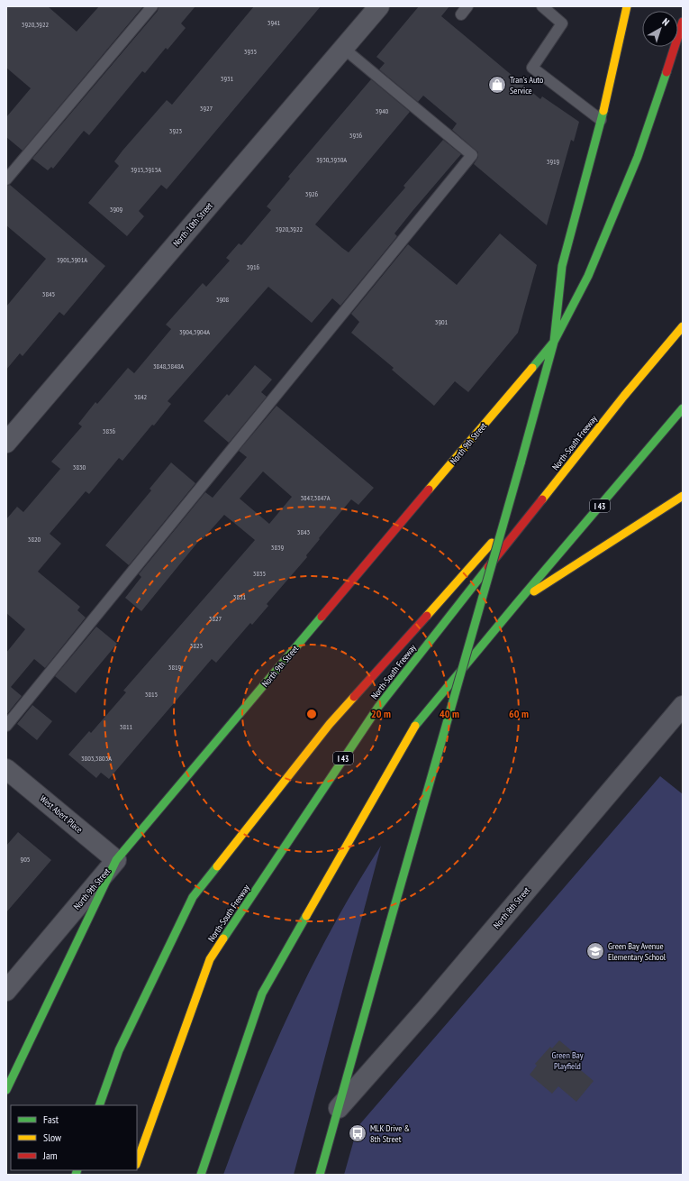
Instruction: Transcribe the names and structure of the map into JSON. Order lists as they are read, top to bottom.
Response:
{
  "streets": {
    "main road": ["North-South Freeway", "North 9th Street", "I 43"],
    "street": ["North 10th Street", "West Abert Place", "North 8th Street"]
  },
  "crossings": [
    ["North 9th Street", "West Abert Place"]
  ],
  "parks": ["Green Bay Playfield"],
  "places": {
    "shop": ["Tran's Auto Service"],
    "school or university": ["Green Bay Avenue Elementary School"],
    "bus stop": ["MLK Drive & 8th Street"]
  },
  "house_numbers": [
    "3941",
    "3920,3922",
    "3935",
    "3931",
    "3927",
    "3940",
    "3923",
    "3936",
    "3930,3930A",
    "3919",
    "3915,3915A",
    "3926",
    "3909",
    "3920,3922",
    "3901,3901A",
    "3916",
    "3845",
    "3908",
    "3901",
    "3904,3904A",
    "3848,3848A",
    "3842",
    "3836",
    "3830",
    "3847,3847A",
    "3843",
    "3820",
    "3839",
    "3835",
    "3831",
    "3827",
    "3823",
    "3819",
    "3815",
    "3811",
    "3803,3803A",
    "905"
  ],
  "legend": ["Fast", "Slow", "Jam"],
  "north": "top right",
  "rings": ["20 m", "40 m", "60 m"]
}
